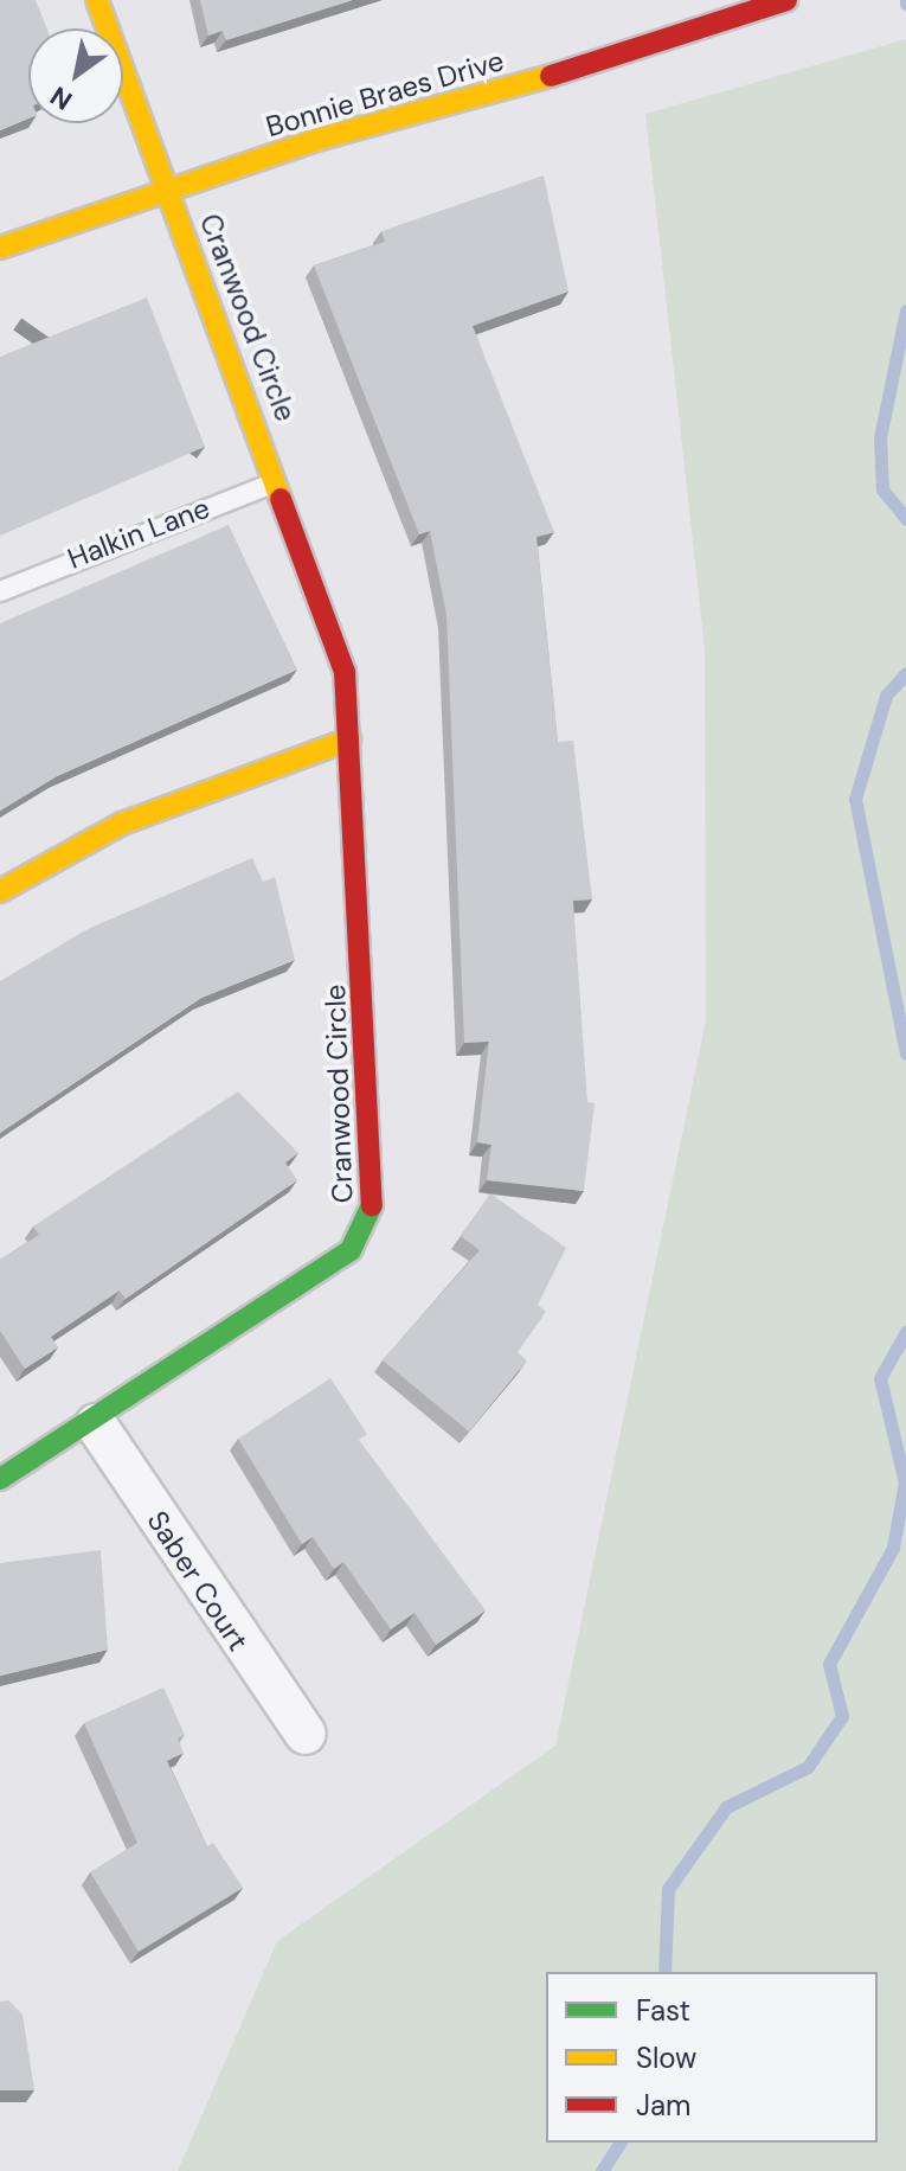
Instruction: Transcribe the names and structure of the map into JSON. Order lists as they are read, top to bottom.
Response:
{
  "streets": {
    "street": ["Bonnie Braes Drive", "Cranwood Circle", "Saber Court"],
    "lane": ["Halkin Lane"]
  },
  "crossings": [
    ["Bonnie Braes Drive", "Cranwood Circle"],
    ["Cranwood Circle", "Halkin Lane"],
    ["Cranwood Circle", "Saber Court"]
  ],
  "legend": ["Fast", "Slow", "Jam"],
  "north": "bottom left"
}
